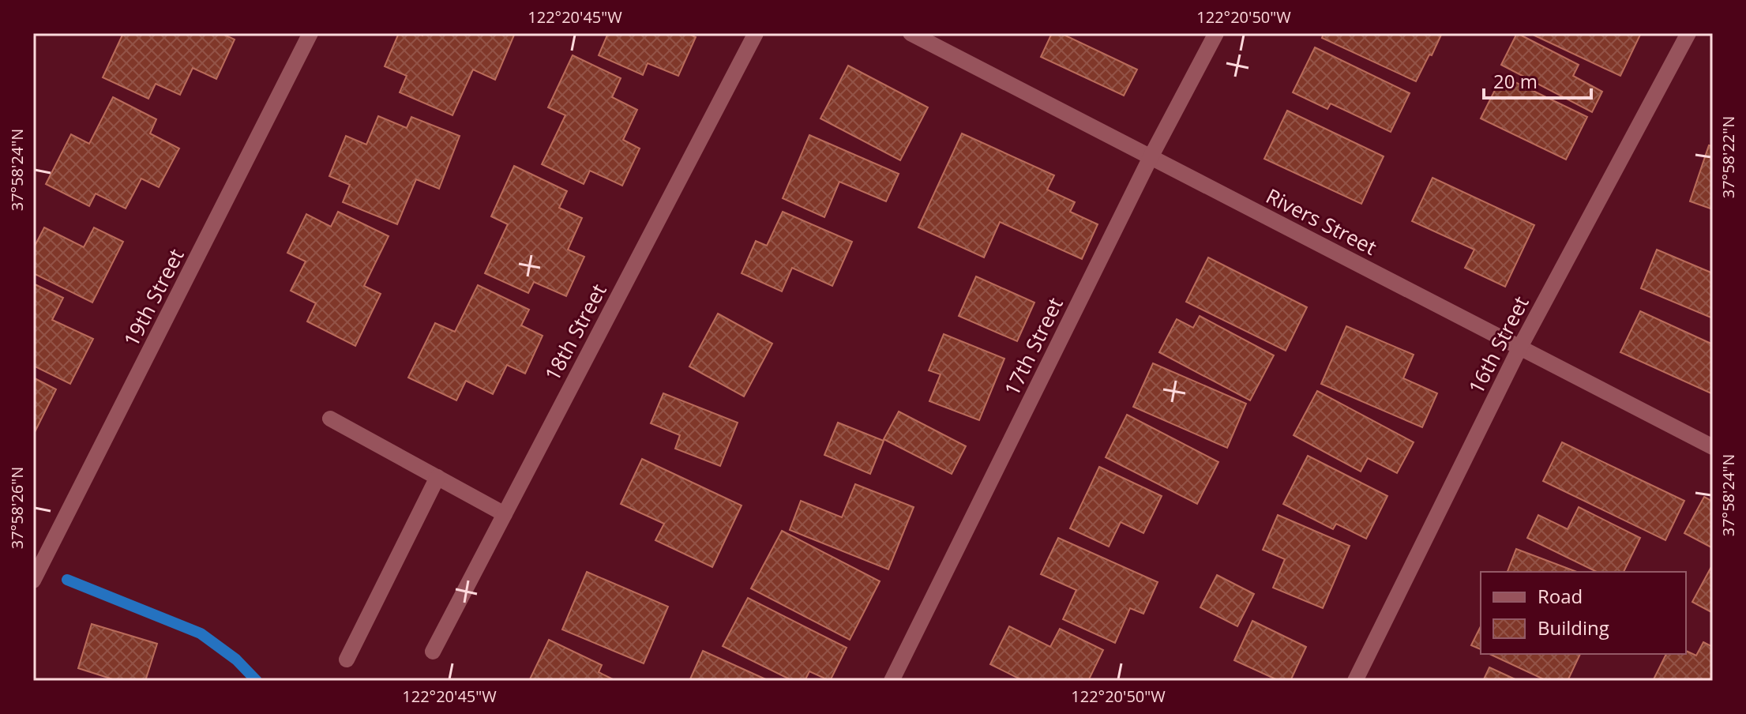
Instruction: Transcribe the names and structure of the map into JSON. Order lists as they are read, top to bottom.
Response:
{
  "streets": {
    "street": [
      "Rivers Street",
      "19th Street",
      "18th Street",
      "16th Street",
      "17th Street"
    ]
  },
  "crossings": [
    ["Rivers Street", "16th Street"],
    ["Rivers Street", "17th Street"]
  ],
  "legend": ["Road", "Building"],
  "scale_bar": "20 m",
  "coordinates": [
    "122°20'45\"W",
    "122°20'50\"W",
    "37°58'22\"N",
    "37°58'24\"N",
    "37°58'26\"N"
  ]
}
